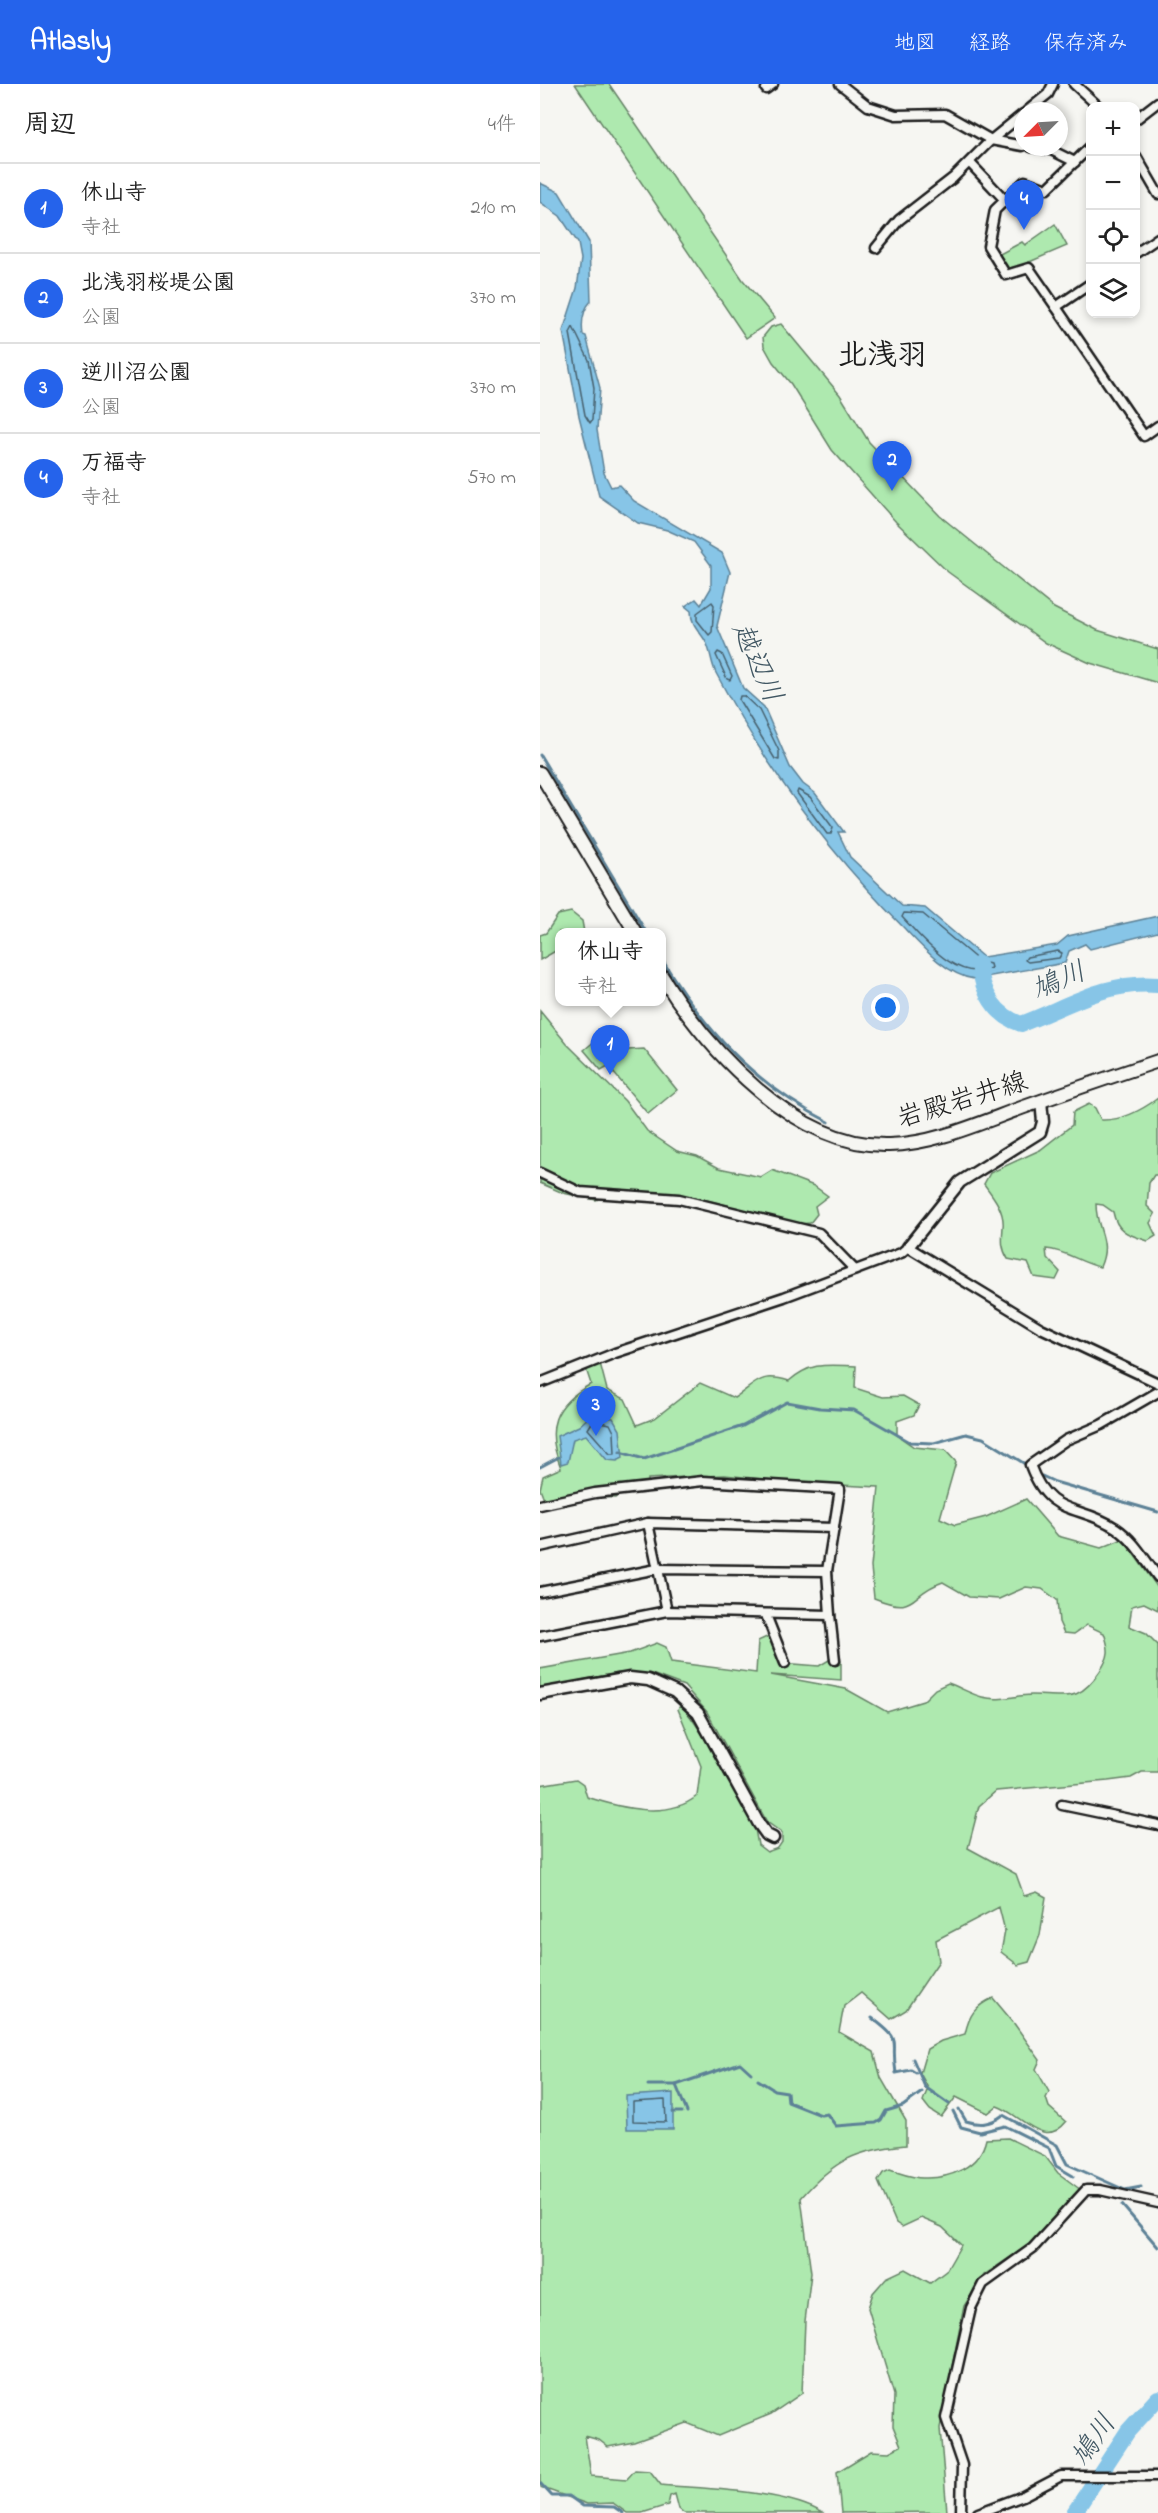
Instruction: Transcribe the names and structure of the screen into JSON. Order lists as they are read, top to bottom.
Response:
{
  "streets": {
    "main road": ["岩殿岩井線"]
  },
  "districts": ["北浅羽"],
  "water": ["越辺川", "鳩川"],
  "north": "bottom left",
  "page": {
    "header": "Atlasly",
    "nav": ["地図", "経路", "保存済み"],
    "heading": ["周辺", "4件"],
    "map_buttons": ["+", "−"],
    "list": [
      {
        "mark": "1",
        "name": "休山寺",
        "note": "寺社",
        "value": "210 m"
      },
      {
        "mark": "2",
        "name": "北浅羽桜堤公園",
        "note": "公園",
        "value": "370 m"
      },
      {
        "mark": "3",
        "name": "逆川沼公園",
        "note": "公園",
        "value": "370 m"
      },
      {
        "mark": "4",
        "name": "万福寺",
        "note": "寺社",
        "value": "570 m"
      }
    ],
    "pins": [
      "4",
      "2",
      "1",
      "3"
    ],
    "popup": ["休山寺", "寺社"]
  }
}
